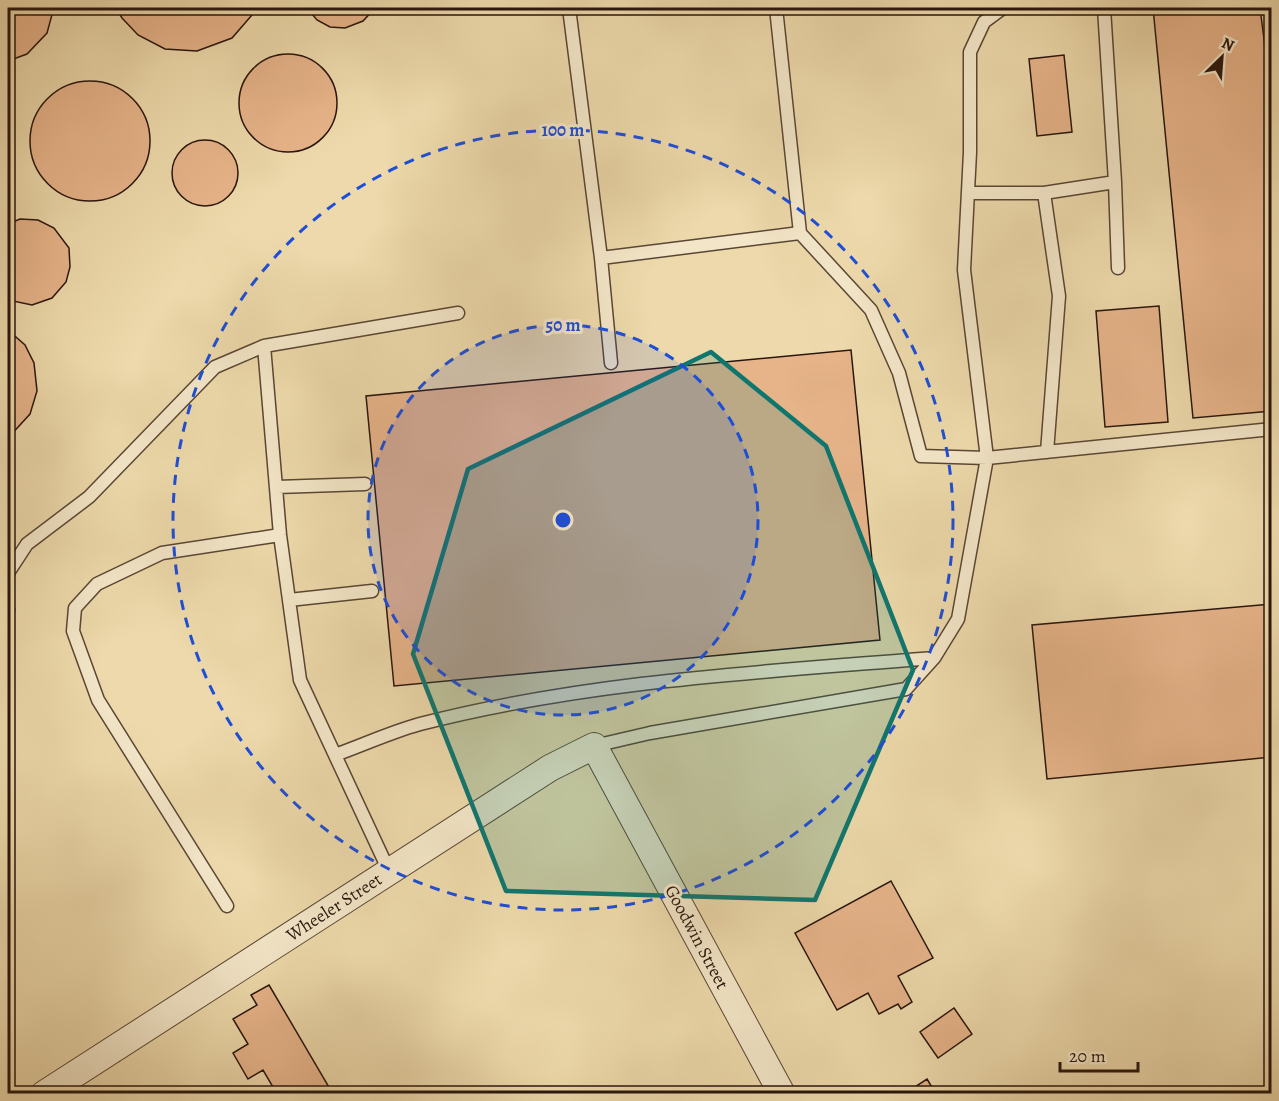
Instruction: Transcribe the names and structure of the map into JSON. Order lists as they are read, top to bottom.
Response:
{
  "streets": {
    "street": ["Wheeler Street", "Goodwin Street"]
  },
  "crossings": [
    ["Wheeler Street", "Goodwin Street"]
  ],
  "scale_bar": "20 m",
  "north": "top right",
  "rings": ["100 m", "50 m"]
}
